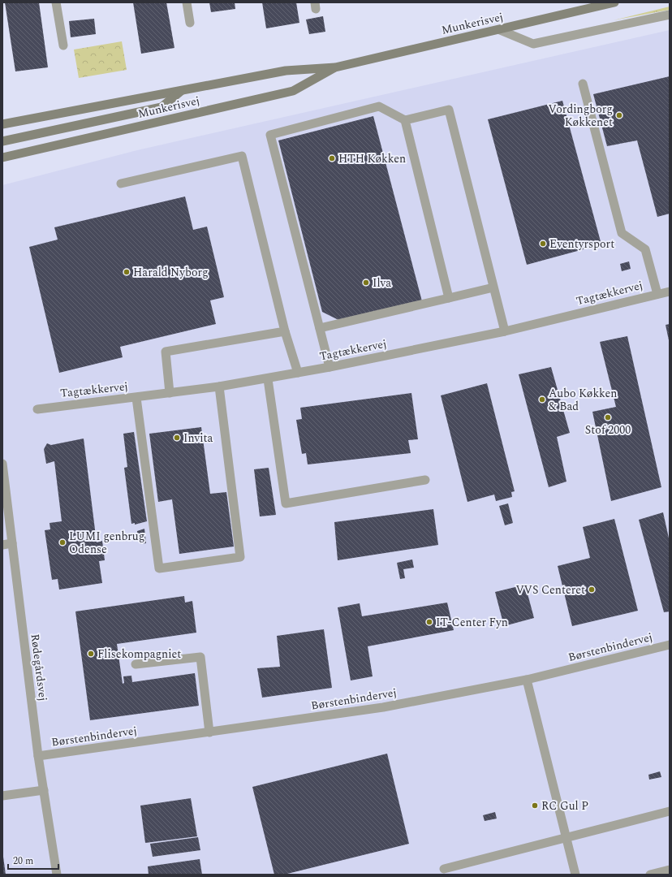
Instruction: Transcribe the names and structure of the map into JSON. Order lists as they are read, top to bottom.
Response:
{
  "streets": {
    "main road": ["Munkerisvej"],
    "street": ["Tagtækkervej", "Børstenbindervej", "Rødegårdsvej"]
  },
  "crossings": [
    ["Børstenbindervej", "Rødegårdsvej"]
  ],
  "places": [
    "Vordingborg Køkkenet",
    "HTH Køkken",
    "Eventyrsport",
    "Harald Nyborg",
    "Ilva",
    "Aubo Køkken & Bad",
    "Stof 2000",
    "Invita",
    "LUMI genbrug Odense",
    "VVS Centeret",
    "IT-Center Fyn",
    "Flisekompagniet",
    "RC Gul P"
  ],
  "scale_bar": "20 m"
}
